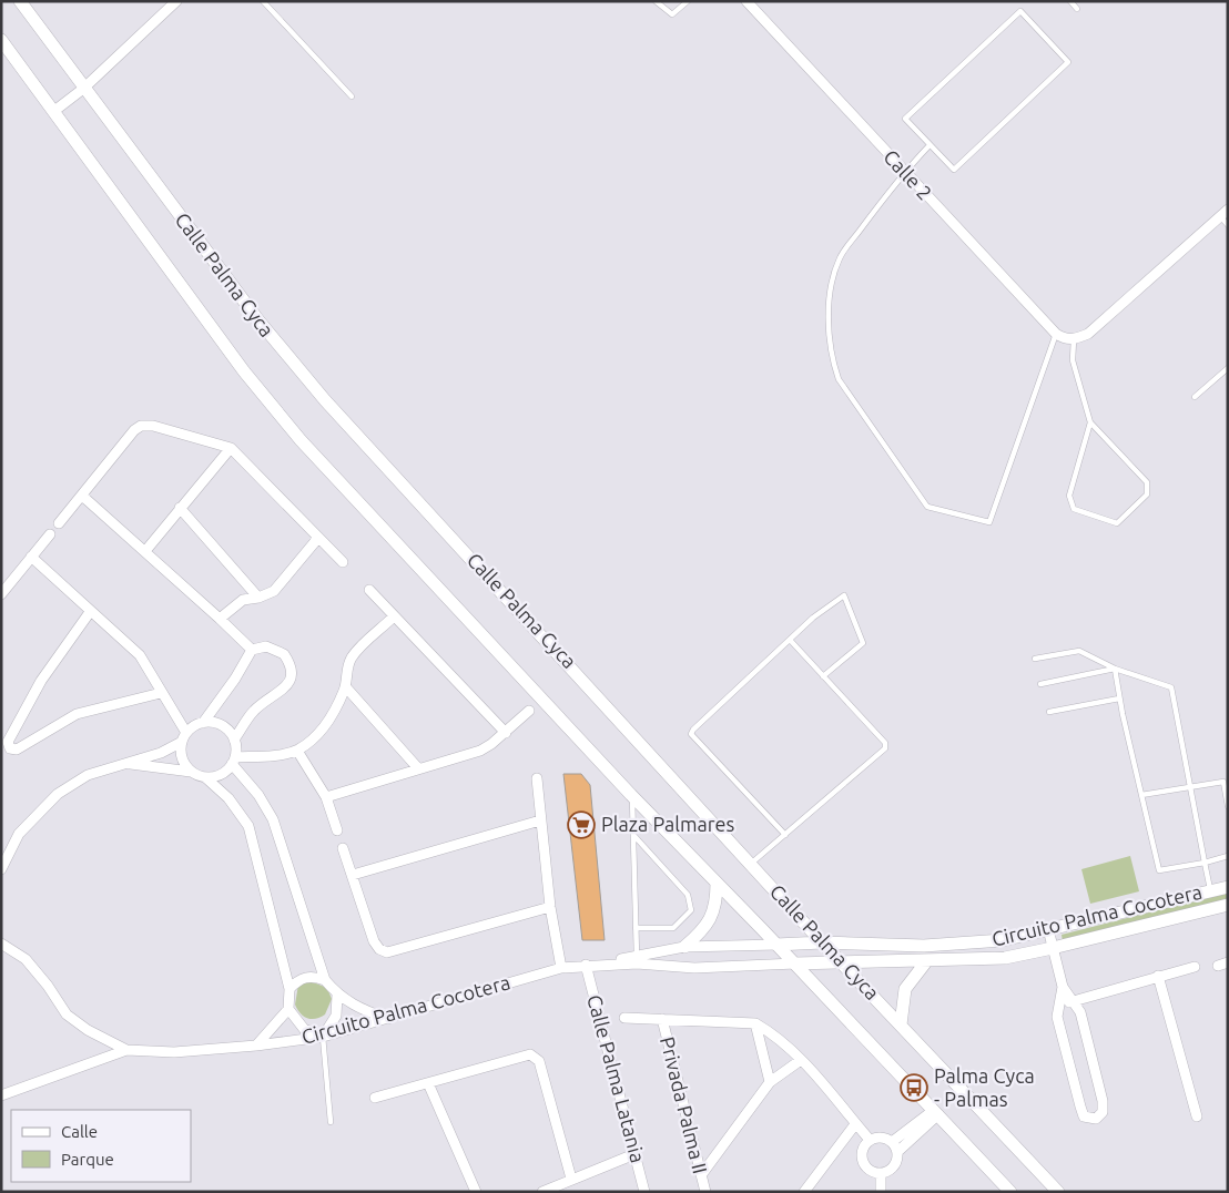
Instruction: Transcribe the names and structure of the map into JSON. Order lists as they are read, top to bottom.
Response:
{
  "streets": {
    "street": [
      "Calle 2",
      "Calle Palma Cyca",
      "Circuito Palma Cocotera",
      "Calle Palma Latania",
      "Privada Palma II"
    ]
  },
  "crossings": [
    ["Calle Palma Cyca", "Circuito Palma Cocotera"],
    ["Circuito Palma Cocotera", "Calle Palma Latania"]
  ],
  "places": {
    "supermarket": ["Plaza Palmares"],
    "bus stop": ["Palma Cyca - Palmas"]
  },
  "legend": ["Calle", "Parque"]
}
